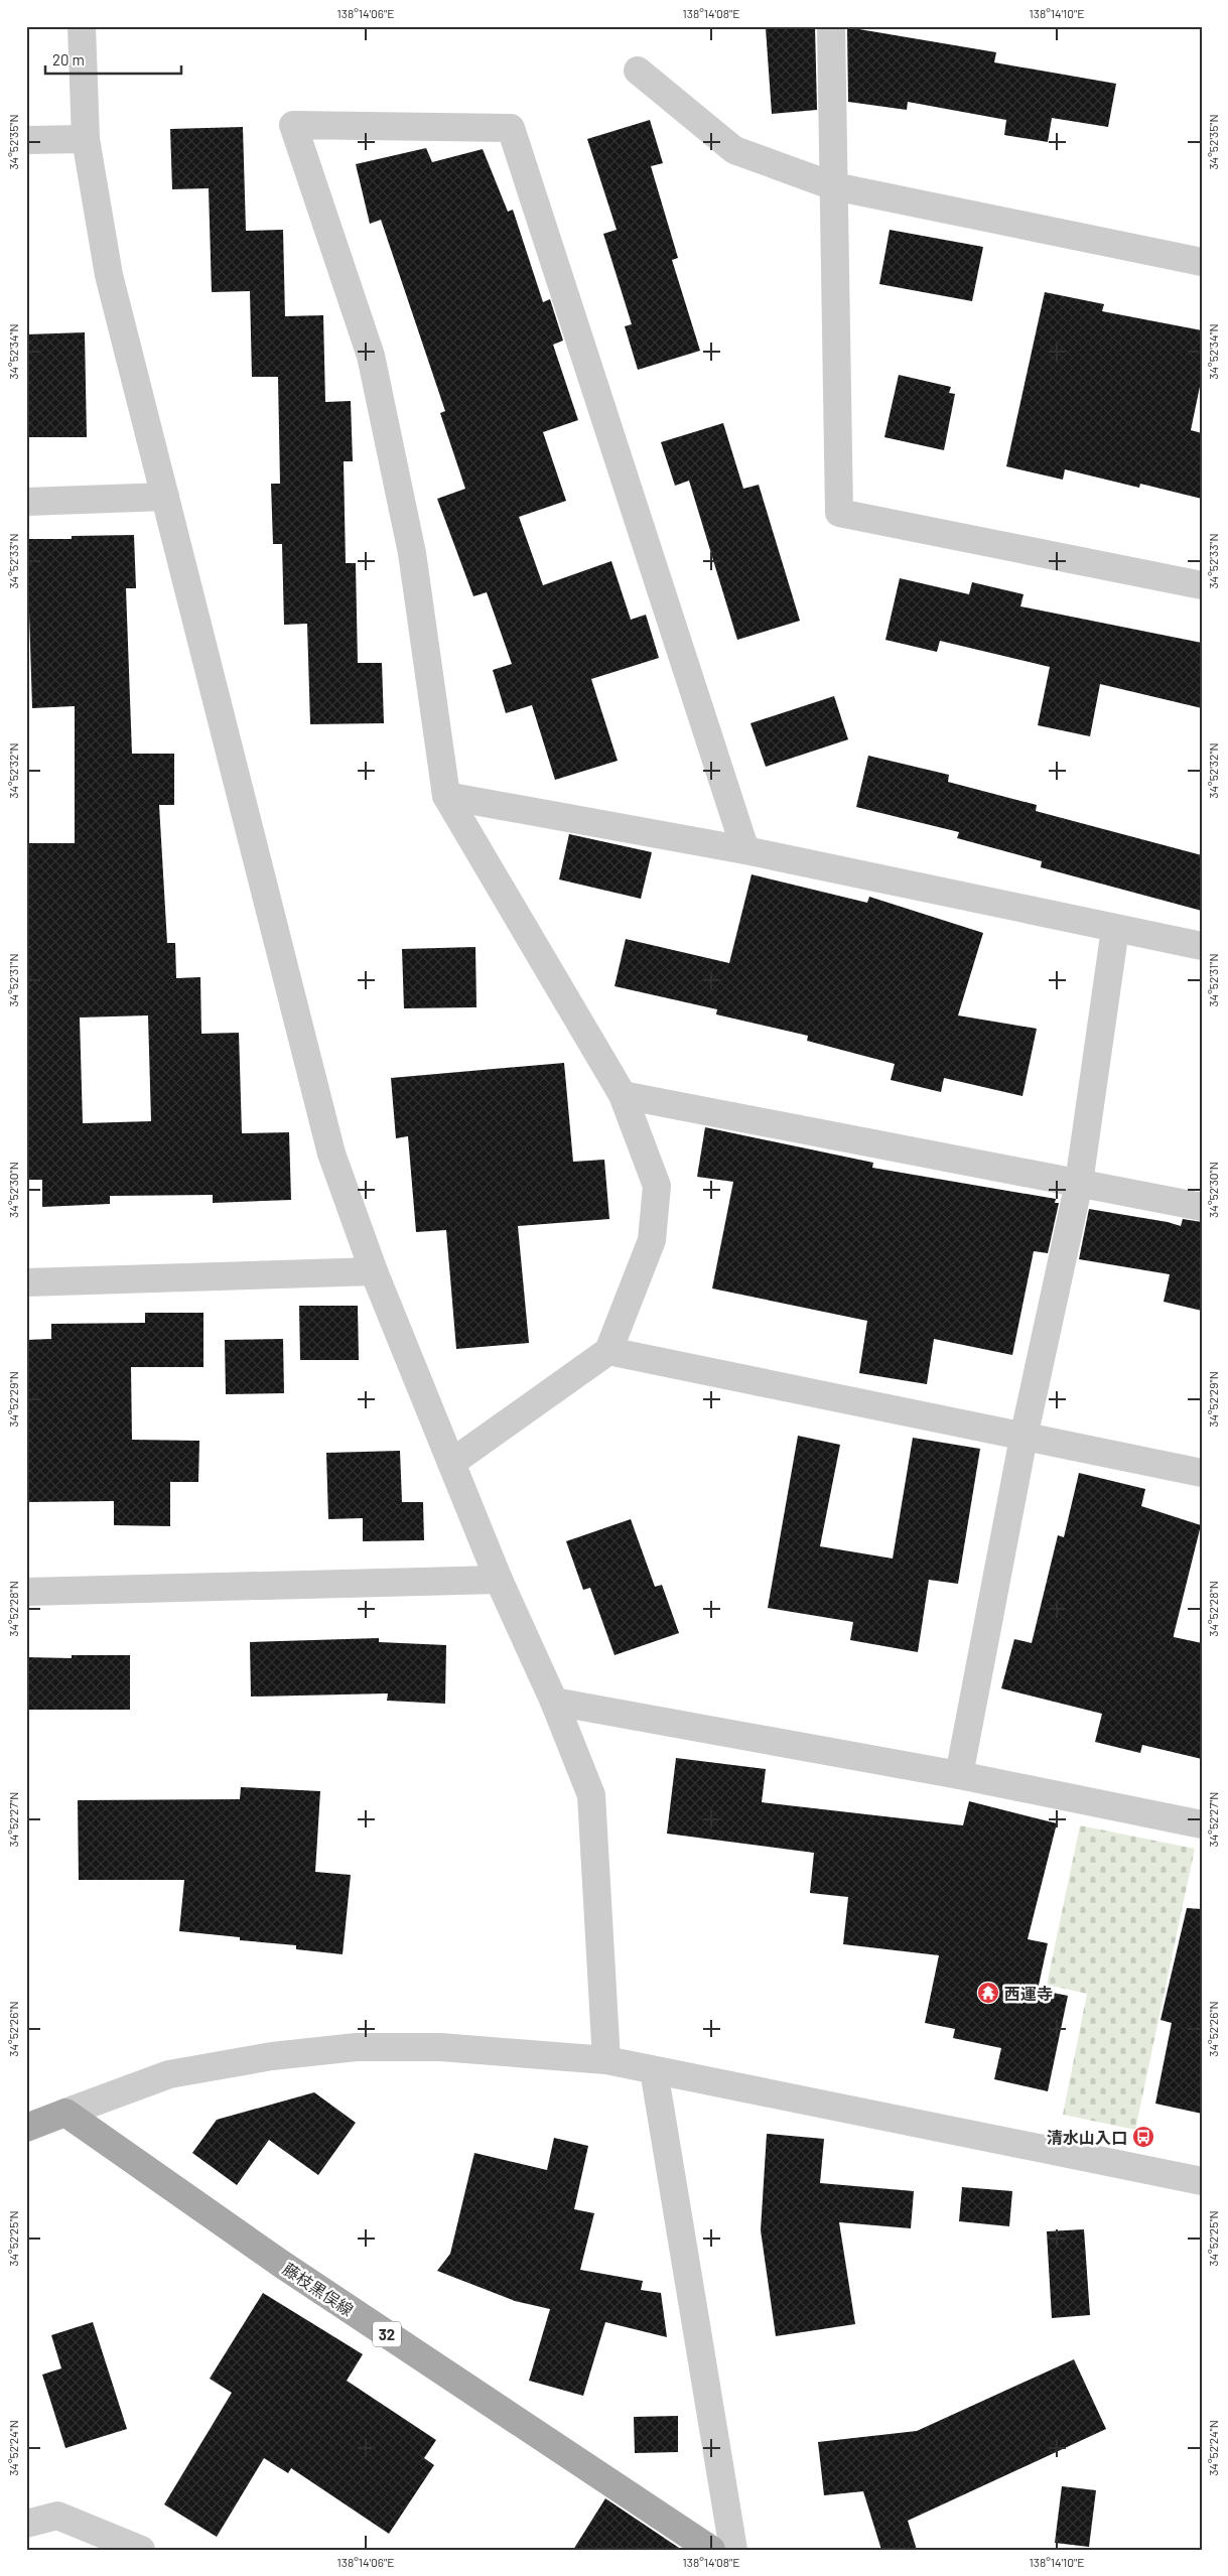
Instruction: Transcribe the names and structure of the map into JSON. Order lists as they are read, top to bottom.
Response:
{
  "streets": {
    "main road": ["藤枝黒俣線", "32"]
  },
  "places": {
    "temple": ["西運寺"],
    "bus stop": ["清水山入口"]
  },
  "scale_bar": "20 m",
  "coordinates": [
    "138°14'06\"E",
    "138°14'08\"E",
    "138°14'10\"E",
    "34°52'35\"N",
    "34°52'34\"N",
    "34°52'33\"N",
    "34°52'32\"N",
    "34°52'31\"N",
    "34°52'30\"N",
    "34°52'29\"N",
    "34°52'28\"N",
    "34°52'27\"N",
    "34°52'26\"N",
    "34°52'25\"N",
    "34°52'24\"N"
  ]
}
